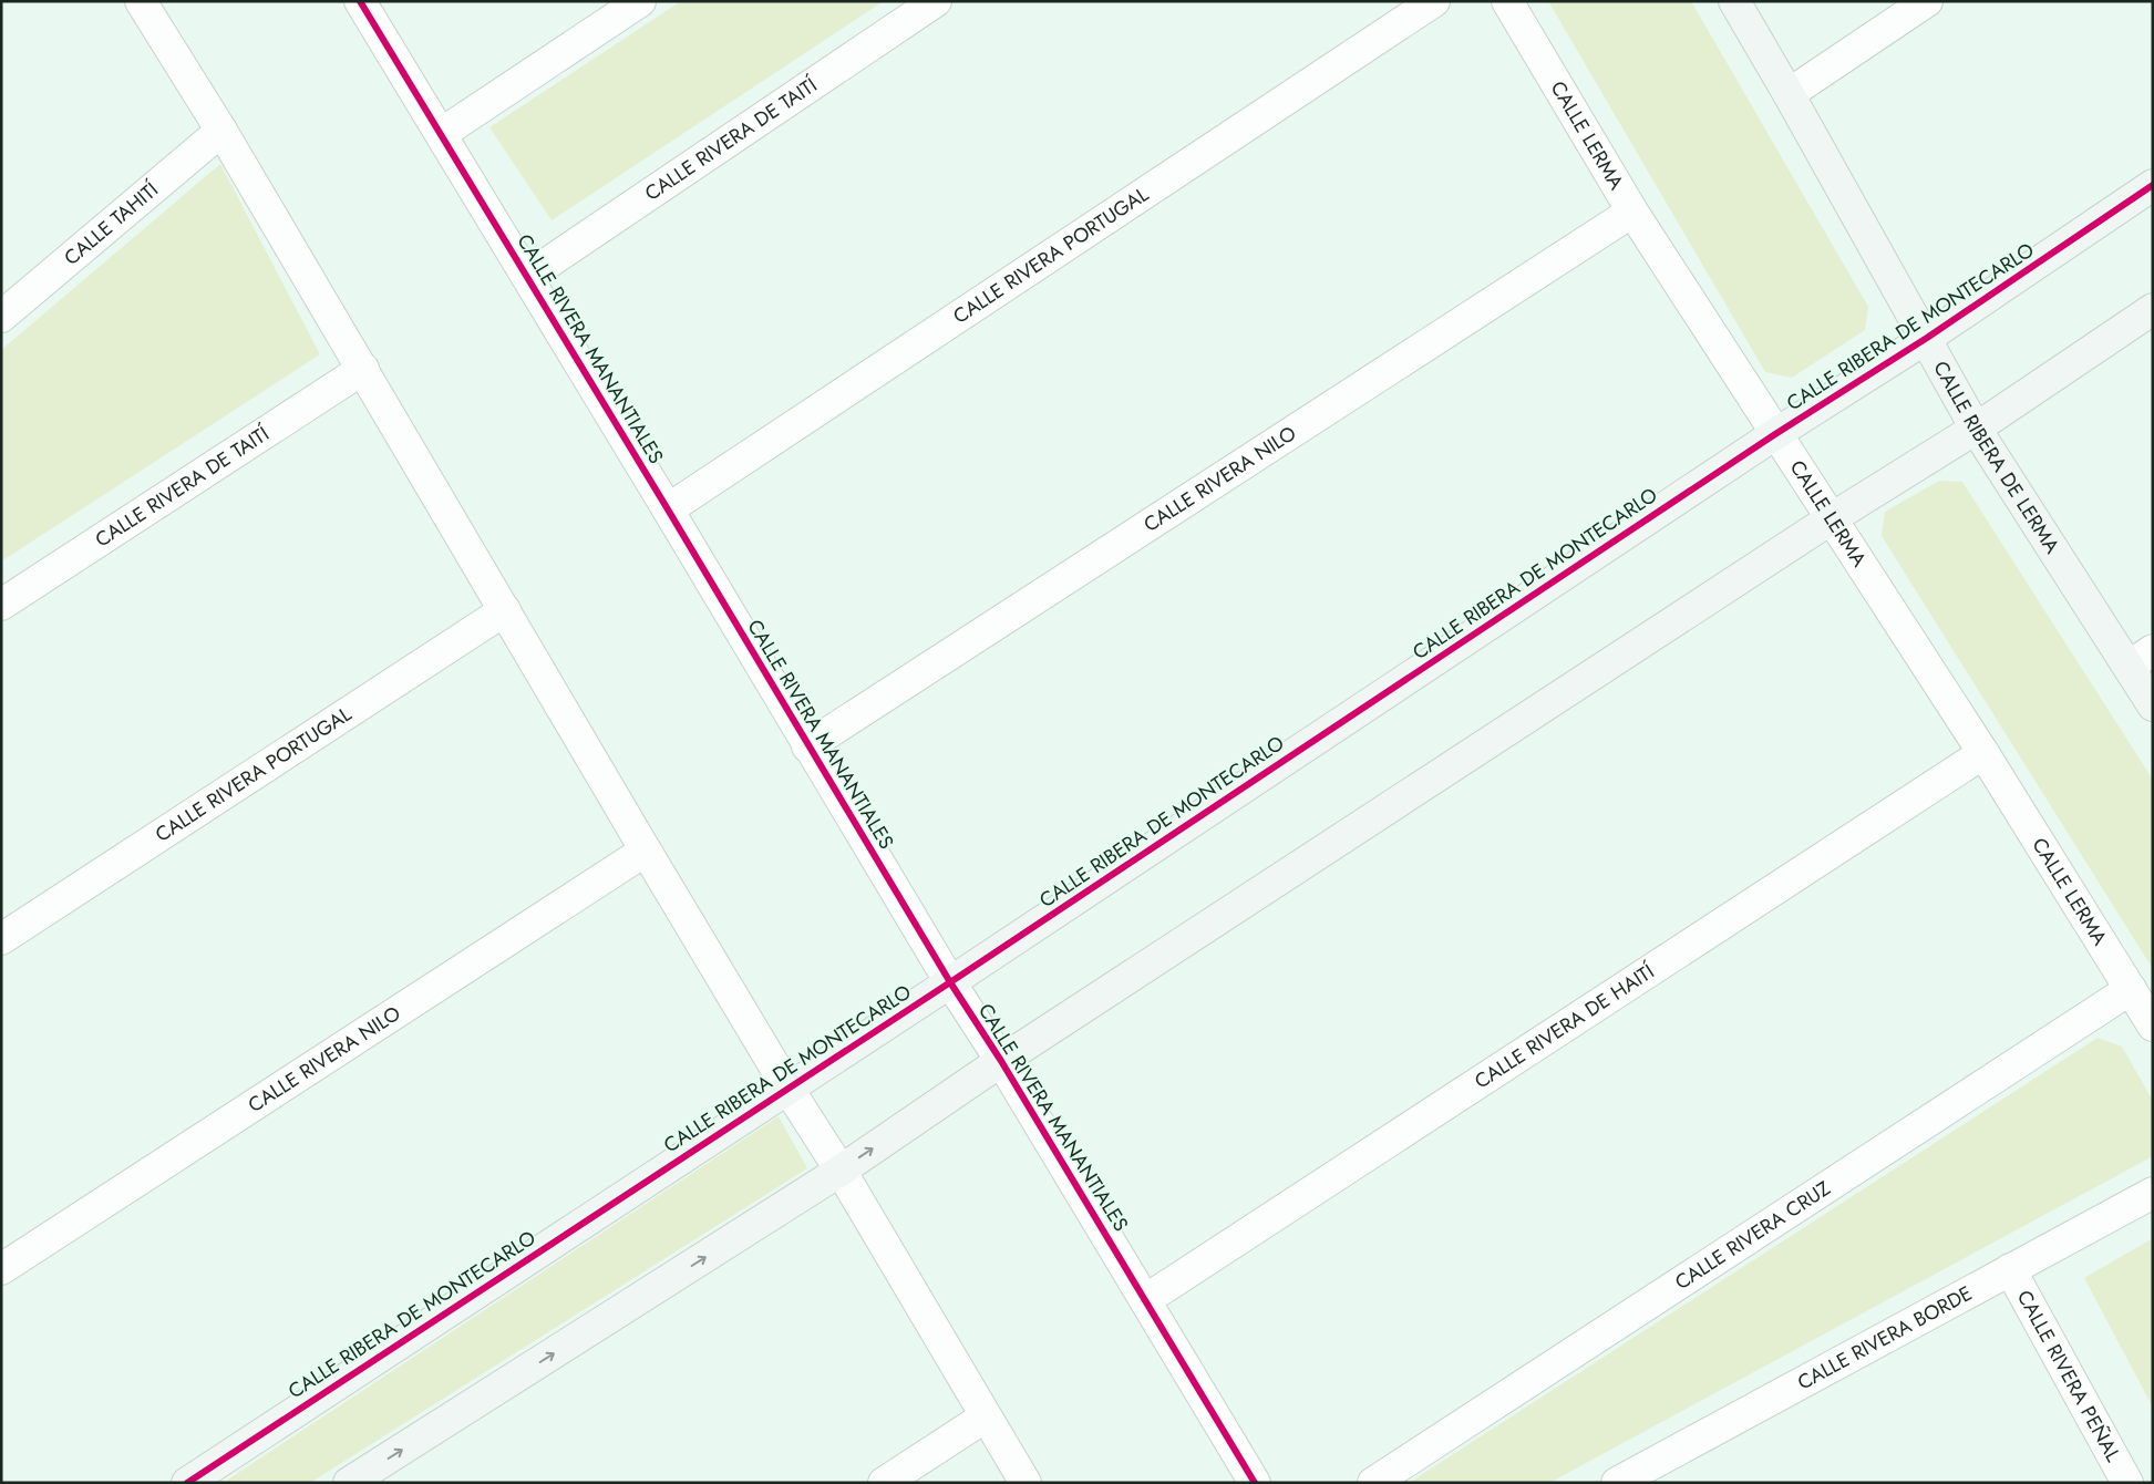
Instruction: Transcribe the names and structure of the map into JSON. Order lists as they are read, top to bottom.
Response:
{
  "streets": {
    "street": [
      "CALLE LERMA",
      "CALLE RIVERA DE TAITÍ",
      "CALLE TAHITÍ",
      "CALLE RIVERA PORTUGAL",
      "CALLE RIBERA DE MONTECARLO",
      "CALLE RIVERA MANANTIALES",
      "CALLE RIBERA DE LERMA",
      "CALLE RIVERA NILO",
      "CALLE RIVERA DE HAITÍ",
      "CALLE RIVERA CRUZ",
      "CALLE RIVERA BORDE",
      "CALLE RIVERA PEÑAL"
    ]
  },
  "crossings": [
    ["CALLE LERMA", "CALLE RIBERA DE MONTECARLO"],
    ["CALLE LERMA", "CALLE RIVERA NILO"],
    ["CALLE LERMA", "CALLE RIVERA DE HAITÍ"],
    ["CALLE LERMA", "CALLE RIVERA CRUZ"],
    ["CALLE RIVERA DE TAITÍ", "CALLE RIVERA MANANTIALES"],
    ["CALLE RIVERA PORTUGAL", "CALLE RIVERA MANANTIALES"],
    ["CALLE RIBERA DE MONTECARLO", "CALLE RIVERA MANANTIALES"],
    ["CALLE RIBERA DE MONTECARLO", "CALLE RIBERA DE LERMA"],
    ["CALLE RIVERA MANANTIALES", "CALLE RIVERA NILO"],
    ["CALLE RIVERA MANANTIALES", "CALLE RIVERA DE HAITÍ"],
    ["CALLE RIVERA BORDE", "CALLE RIVERA PEÑAL"]
  ]
}
